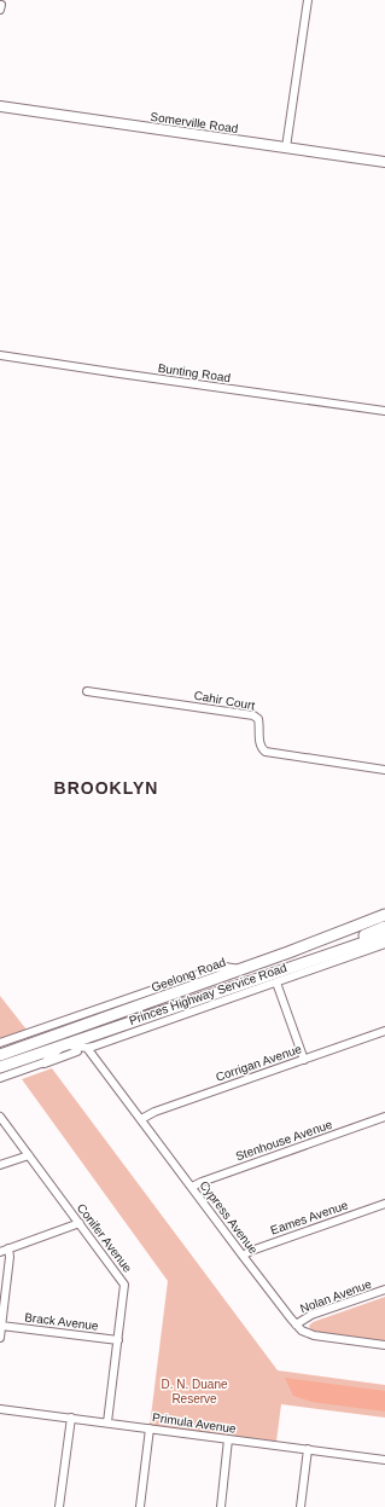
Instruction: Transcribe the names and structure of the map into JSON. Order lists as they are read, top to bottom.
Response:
{
  "streets": {
    "highway": ["Geelong Road"],
    "main road": ["Somerville Road"],
    "street": [
      "Bunting Road",
      "Cahir Court",
      "Princes Highway Service Road",
      "Corrigan Avenue",
      "Stenhouse Avenue",
      "Cypress Avenue",
      "Eames Avenue",
      "Conifer Avenue",
      "Nolan Avenue",
      "Brack Avenue",
      "Primula Avenue"
    ]
  },
  "crossings": [
    ["Geelong Road", "Princes Highway Service Road"],
    ["Princes Highway Service Road", "Cypress Avenue"],
    ["Corrigan Avenue", "Cypress Avenue"],
    ["Stenhouse Avenue", "Cypress Avenue"],
    ["Cypress Avenue", "Eames Avenue"],
    ["Cypress Avenue", "Nolan Avenue"],
    ["Conifer Avenue", "Brack Avenue"],
    ["Conifer Avenue", "Primula Avenue"]
  ],
  "districts": ["BROOKLYN"],
  "parks": ["D. N. Duane Reserve"]
}
